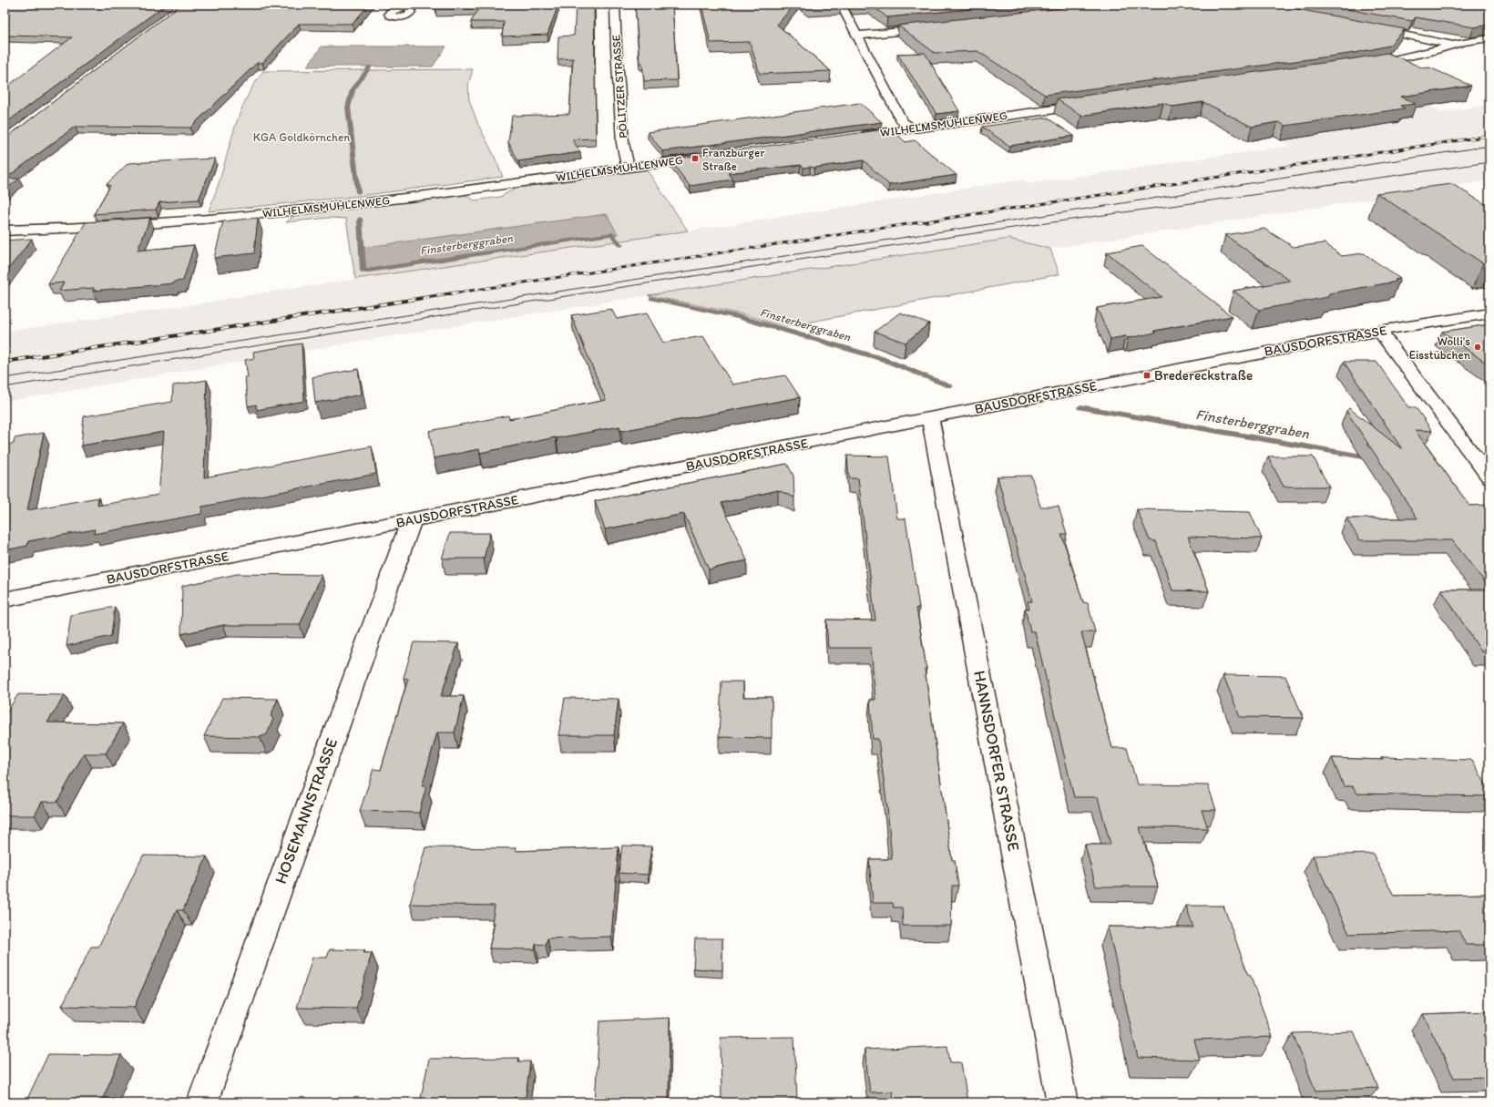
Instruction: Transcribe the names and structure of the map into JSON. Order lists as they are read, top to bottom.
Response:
{
  "streets": {
    "street": [
      "PÖLITZER STRASSE",
      "WILHELMSMÜHLENWEG",
      "BAUSDORFSTRASSE",
      "HANNSDORFER STRASSE",
      "HOSEMANNSTRASSE"
    ]
  },
  "crossings": [
    ["PÖLITZER STRASSE", "WILHELMSMÜHLENWEG"],
    ["BAUSDORFSTRASSE", "HANNSDORFER STRASSE"],
    ["BAUSDORFSTRASSE", "HOSEMANNSTRASSE"]
  ],
  "water": ["Finsterberggraben"],
  "parks": ["KGA Goldkörnchen"],
  "places": {
    "transit": ["Franzburger Straße", "Bredereckstraße"],
    "other": ["Wolli's Eisstübchen"]
  }
}
